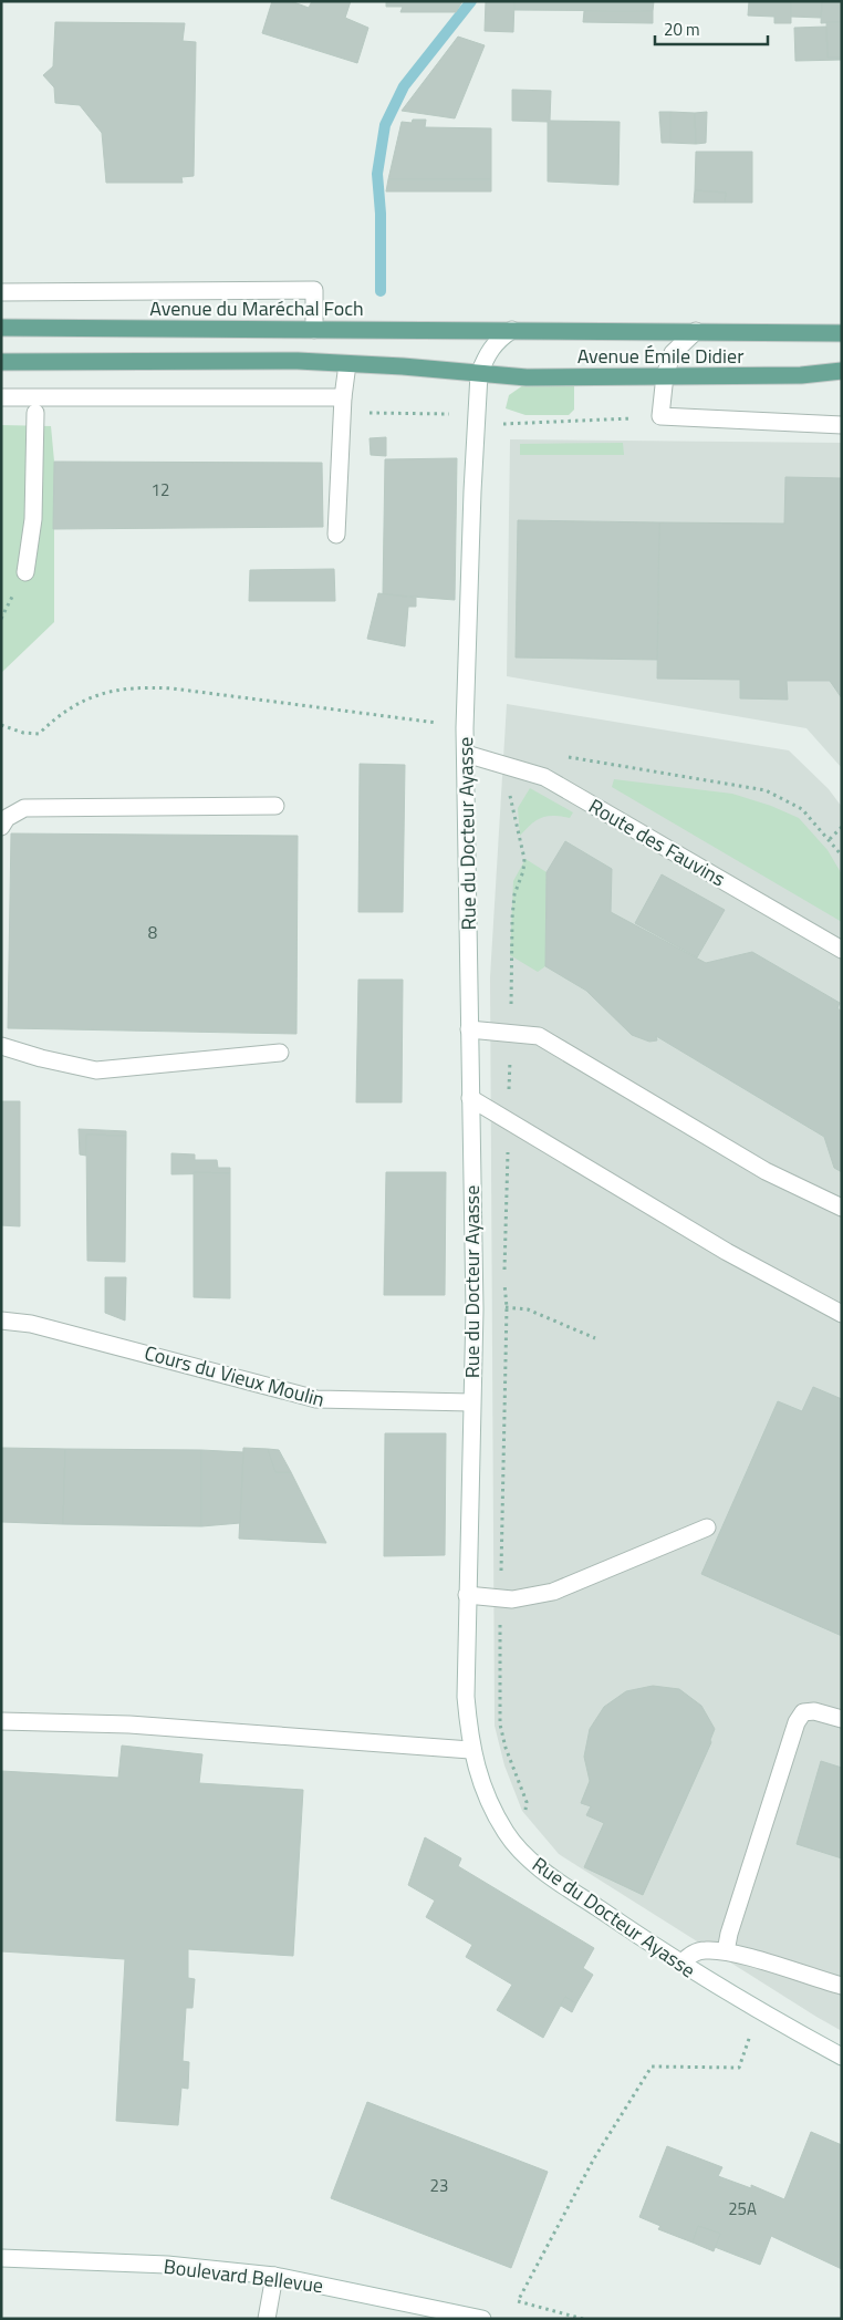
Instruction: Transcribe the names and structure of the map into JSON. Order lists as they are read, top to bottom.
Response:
{
  "streets": {
    "main road": ["Avenue du Maréchal Foch", "Avenue Émile Didier"],
    "street": [
      "Rue du Docteur Ayasse",
      "Route des Fauvins",
      "Cours du Vieux Moulin",
      "Boulevard Bellevue"
    ]
  },
  "crossings": [
    ["Avenue du Maréchal Foch", "Avenue Émile Didier"],
    ["Avenue du Maréchal Foch", "Rue du Docteur Ayasse"],
    ["Avenue Émile Didier", "Rue du Docteur Ayasse"],
    ["Rue du Docteur Ayasse", "Route des Fauvins"],
    ["Rue du Docteur Ayasse", "Cours du Vieux Moulin"]
  ],
  "house_numbers": [
    "12",
    "8",
    "23",
    "25A"
  ],
  "scale_bar": "20 m"
}
